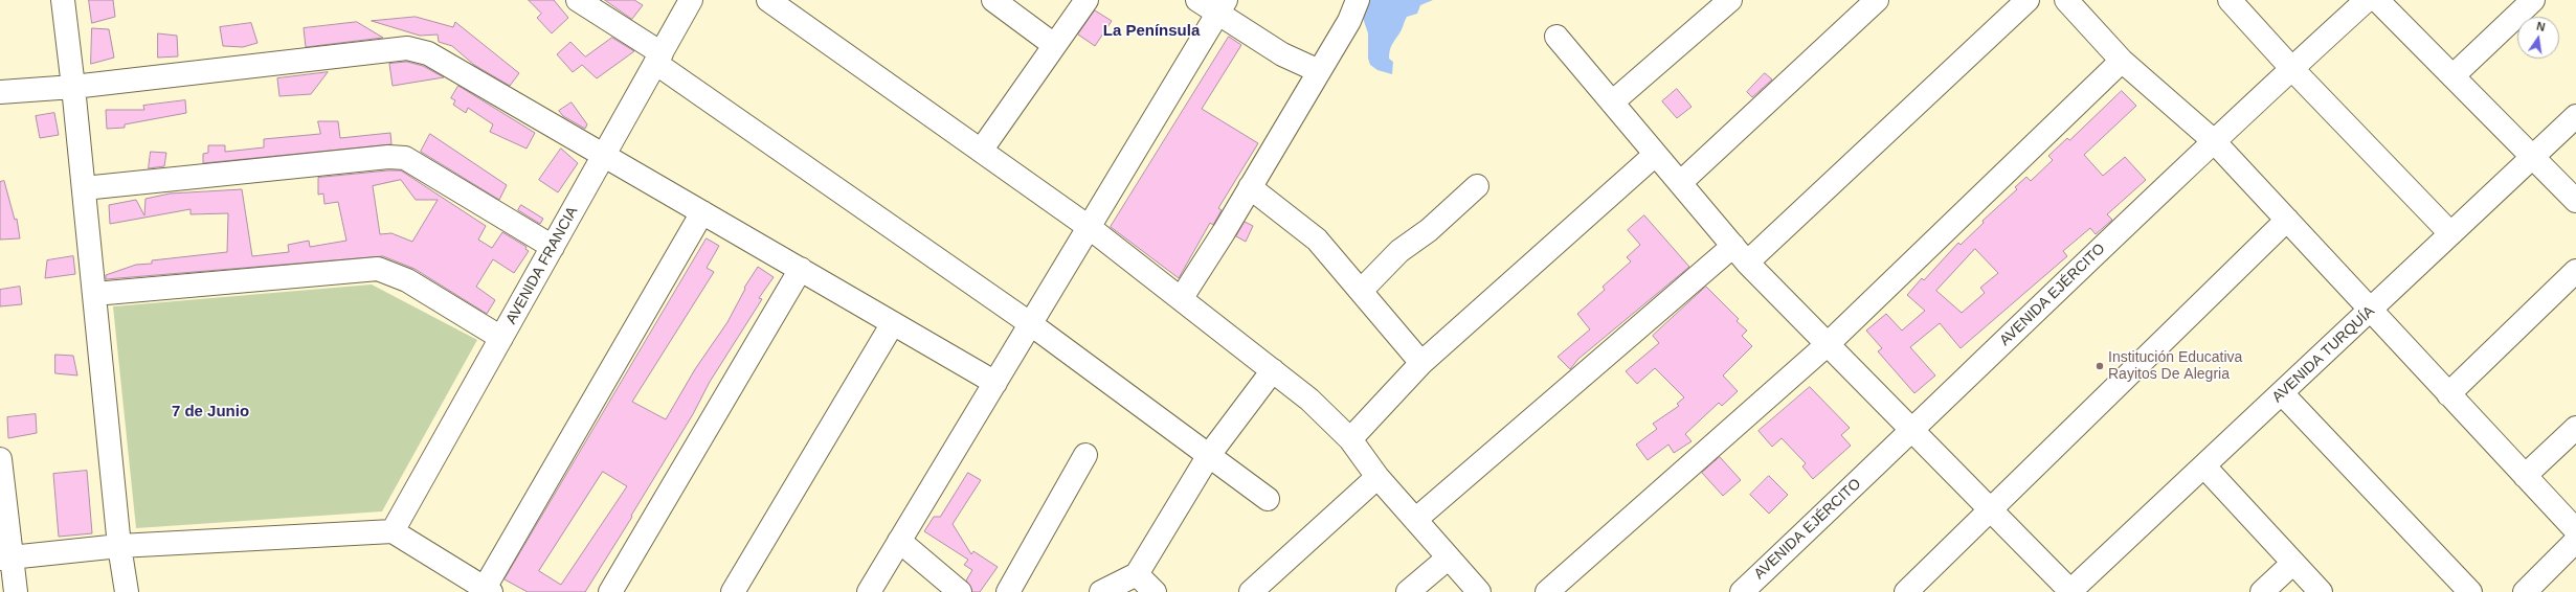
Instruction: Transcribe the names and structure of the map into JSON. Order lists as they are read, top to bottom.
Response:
{
  "streets": {
    "street": ["AVENIDA FRANCIA", "AVENIDA EJÉRCITO", "AVENIDA TURQUÍA"]
  },
  "districts": ["La Península", "7 de Junio"],
  "places": ["Institución Educativa Rayitos De Alegria"],
  "north": "top"
}
